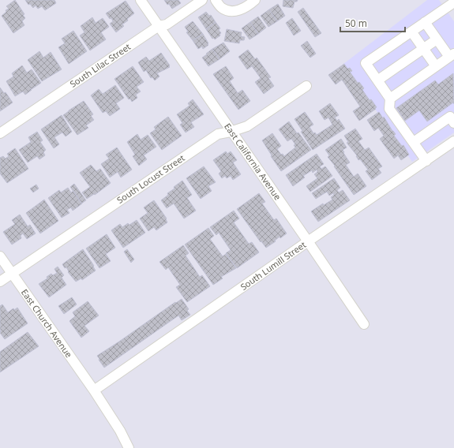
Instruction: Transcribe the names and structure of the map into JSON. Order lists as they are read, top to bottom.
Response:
{
  "streets": {
    "street": [
      "South Lilac Street",
      "East California Avenue",
      "South Locust Street",
      "South Lumill Street",
      "East Church Avenue"
    ]
  },
  "crossings": [
    ["South Lilac Street", "East California Avenue"],
    ["East California Avenue", "South Locust Street"],
    ["East California Avenue", "South Lumill Street"],
    ["South Locust Street", "East Church Avenue"],
    ["South Lumill Street", "East Church Avenue"]
  ],
  "scale_bar": "50 m"
}
